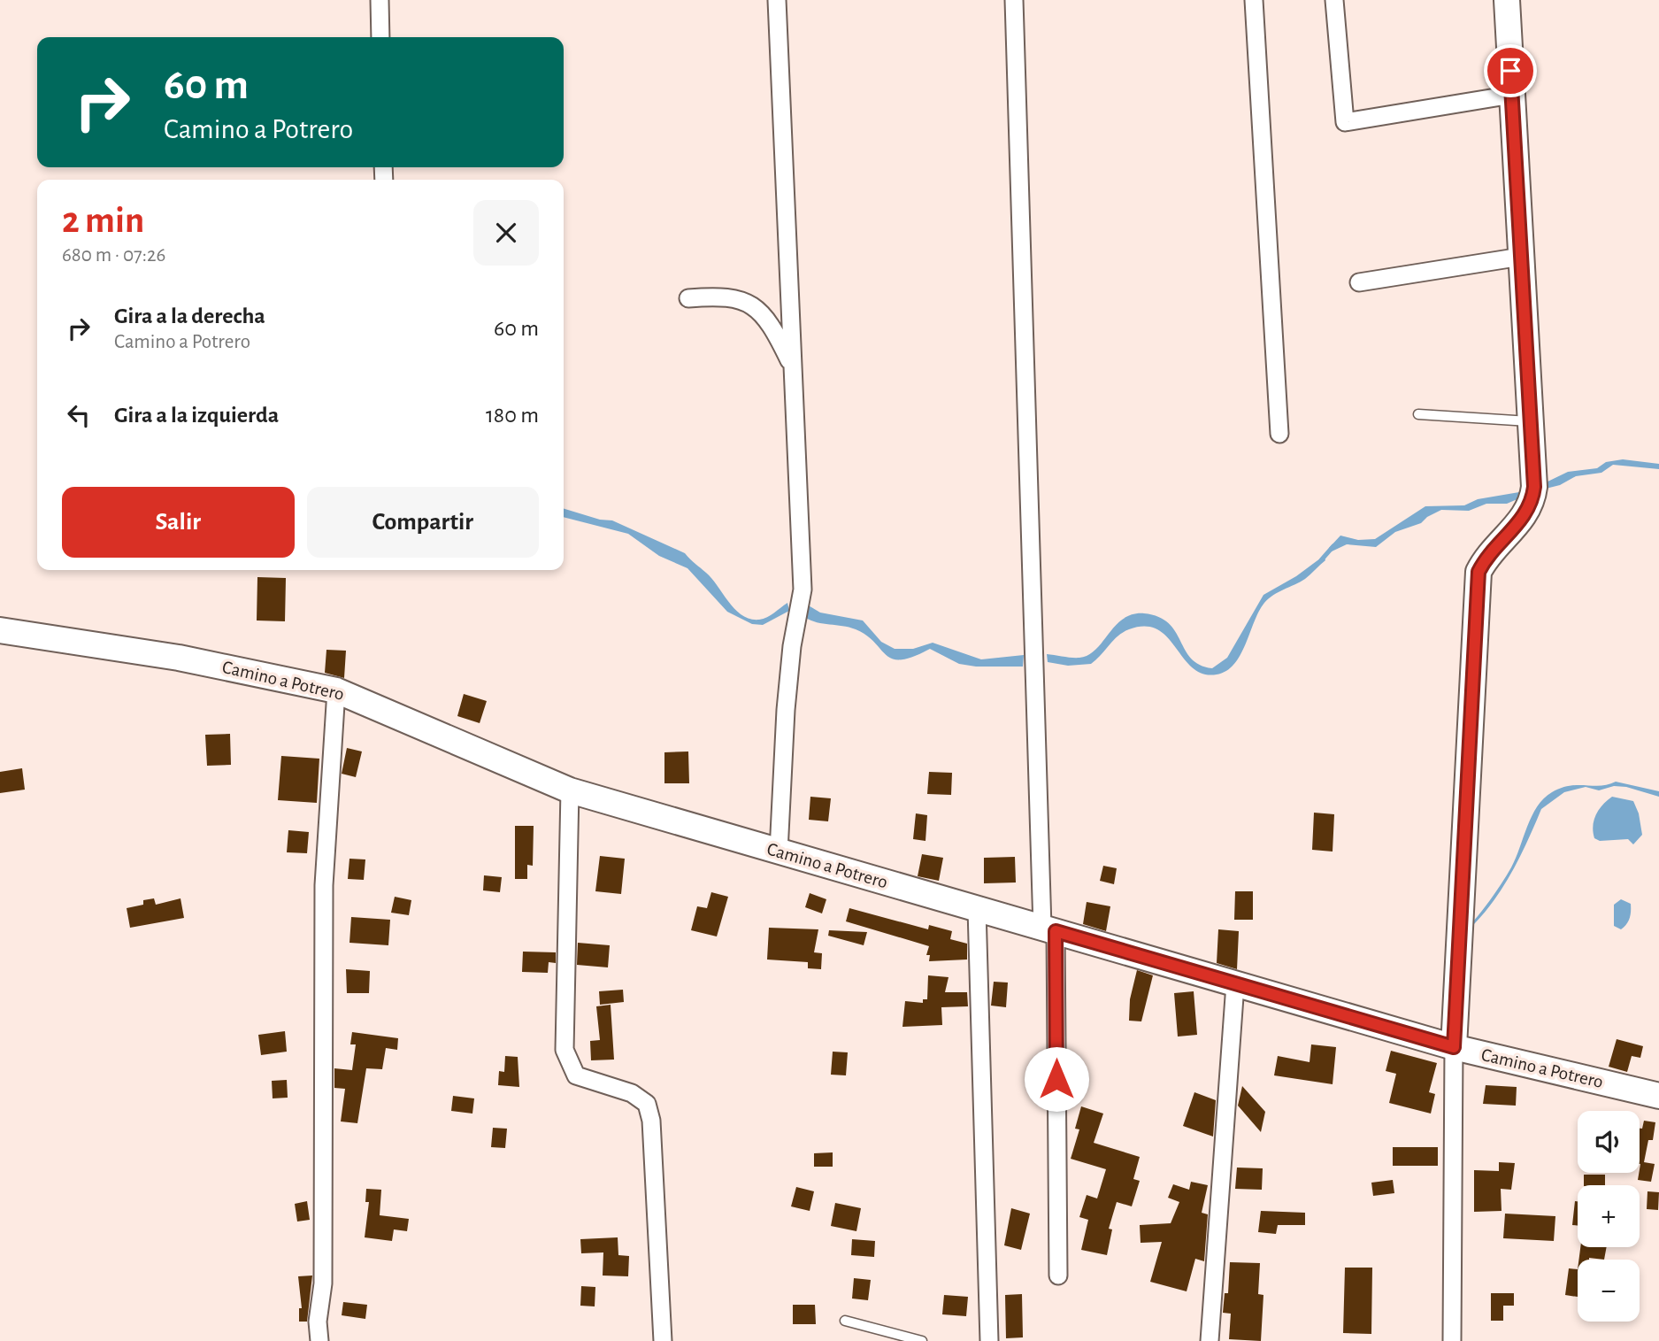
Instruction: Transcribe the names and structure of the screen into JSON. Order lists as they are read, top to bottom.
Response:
{
  "streets": {
    "street": ["Camino a Potrero"]
  },
  "page": {
    "turn": ["60 m", "Camino a Potrero"],
    "heading": ["2 min", "680 m · 07:26"],
    "list": [
      {
        "name": "Gira a la derecha",
        "note": "Camino a Potrero",
        "value": "60 m"
      },
      {
        "name": "Gira a la izquierda",
        "value": "180 m"
      }
    ],
    "buttons": ["Salir", "Compartir"],
    "map_buttons": ["+", "−"]
  }
}
